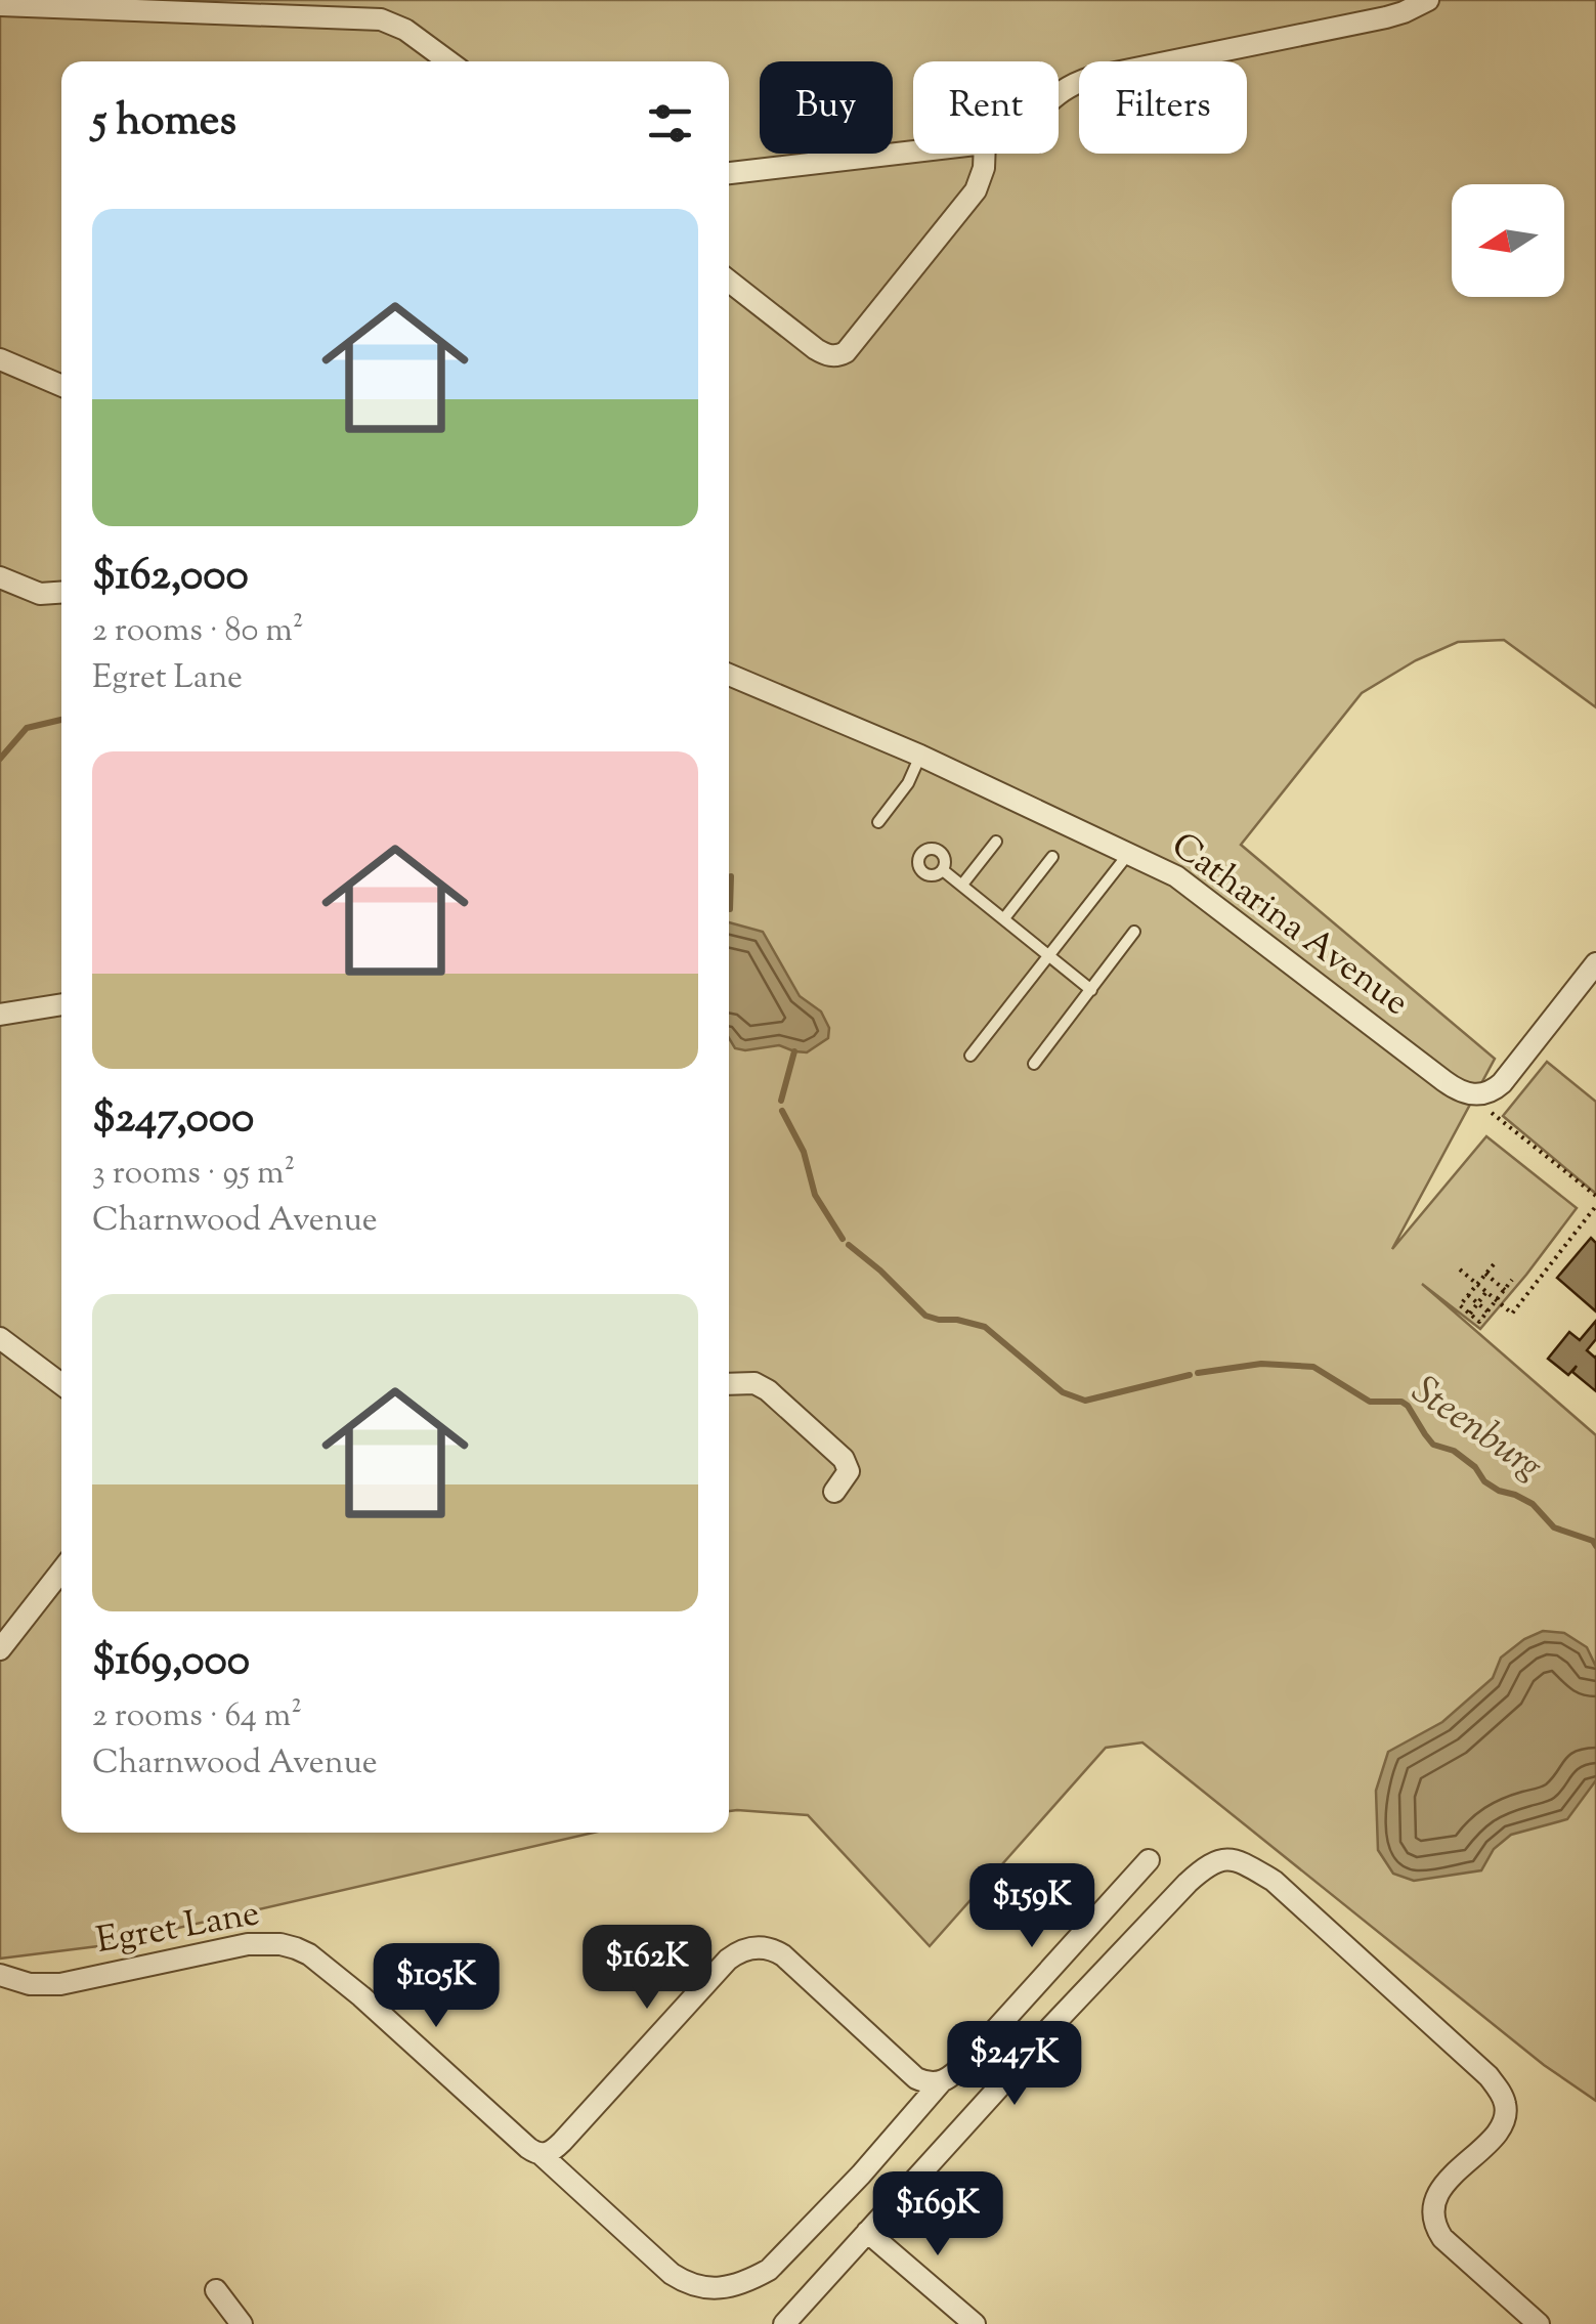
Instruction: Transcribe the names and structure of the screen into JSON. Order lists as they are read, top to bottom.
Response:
{
  "streets": {
    "street": ["Catharina Avenue", "Egret Lane"]
  },
  "water": ["Steenburg"],
  "north": "left",
  "page": {
    "chip": ["Buy", "Rent", "Filters"],
    "heading": "5 homes",
    "list": [
      {
        "name": "$162,000",
        "note": "2 rooms · 80 m² · Egret Lane"
      },
      {
        "name": "$247,000",
        "note": "3 rooms · 95 m² · Charnwood Avenue"
      },
      {
        "name": "$169,000",
        "note": "2 rooms · 64 m² · Charnwood Avenue"
      }
    ],
    "price": [
      "$159K",
      "$162K",
      "$105K",
      "$247K",
      "$169K"
    ]
  }
}
